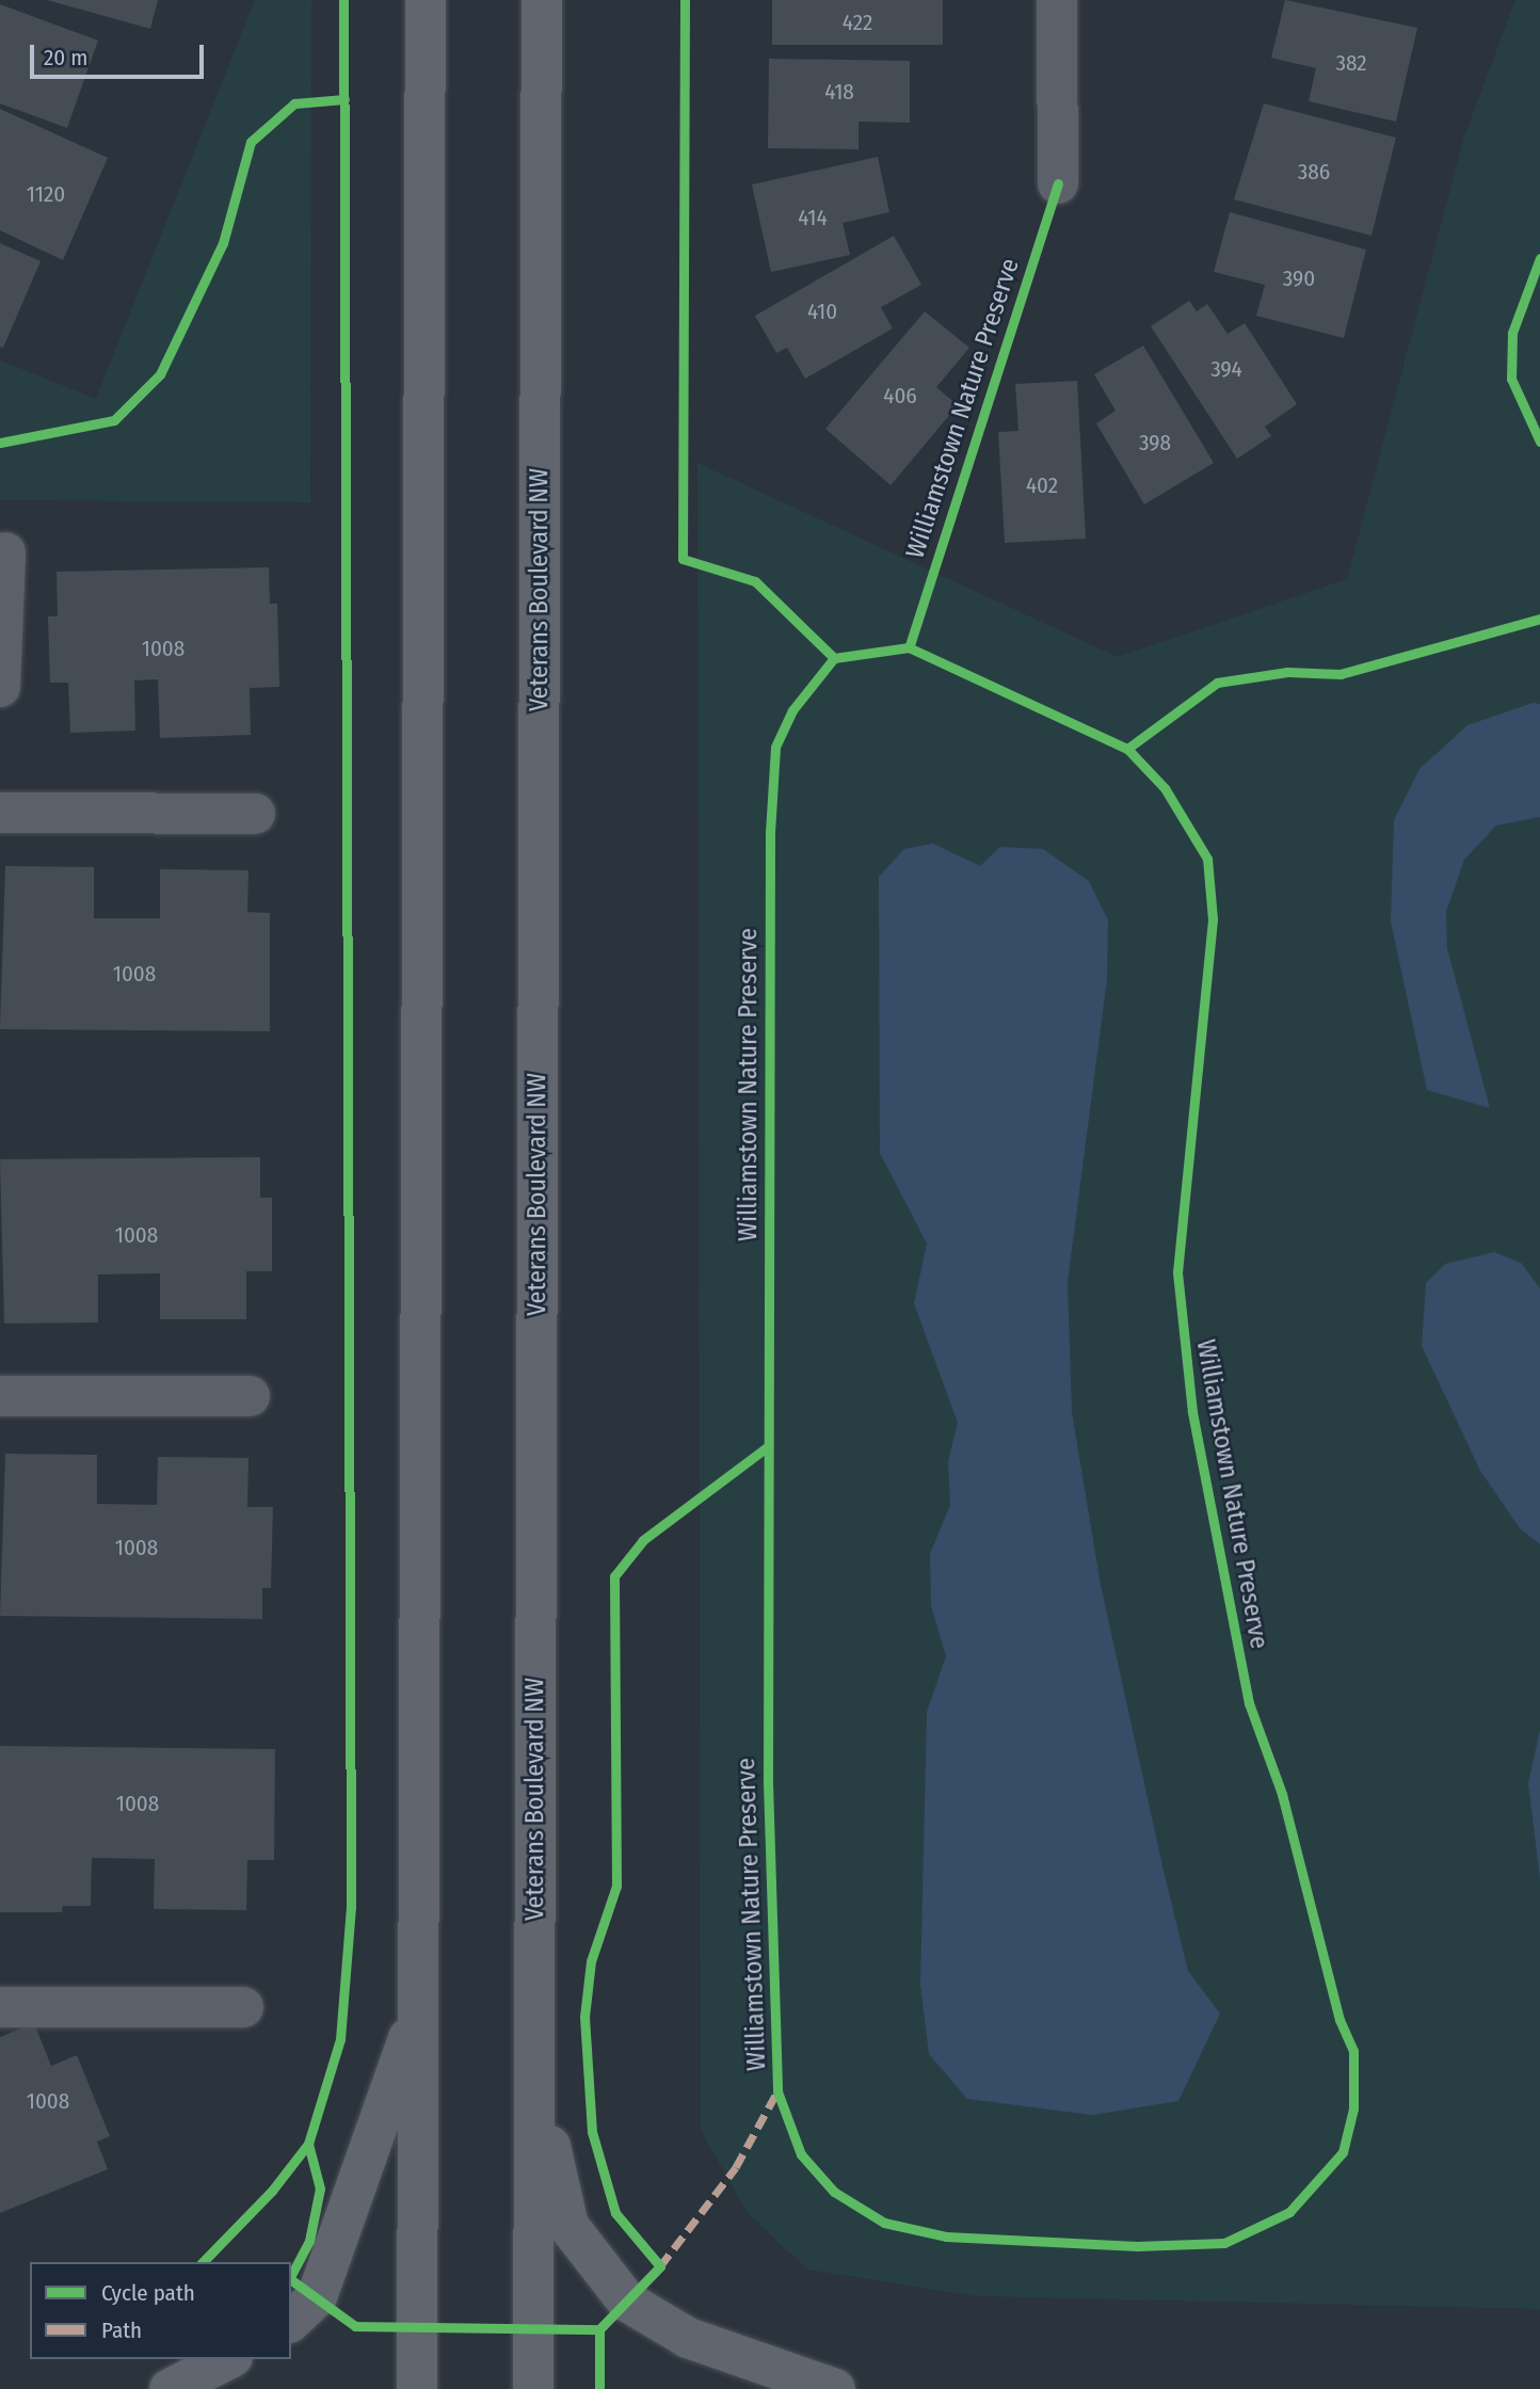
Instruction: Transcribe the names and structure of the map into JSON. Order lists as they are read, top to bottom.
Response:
{
  "streets": {
    "main road": ["Veterans Boulevard NW"],
    "cycle path": ["Williamstown Nature Preserve"]
  },
  "house_numbers": [
    "422",
    "382",
    "418",
    "386",
    "1120",
    "414",
    "390",
    "410",
    "394",
    "406",
    "398",
    "402",
    "1008",
    "1008",
    "1008",
    "1008",
    "1008",
    "1008"
  ],
  "legend": ["Cycle path", "Path"],
  "scale_bar": "20 m"
}
